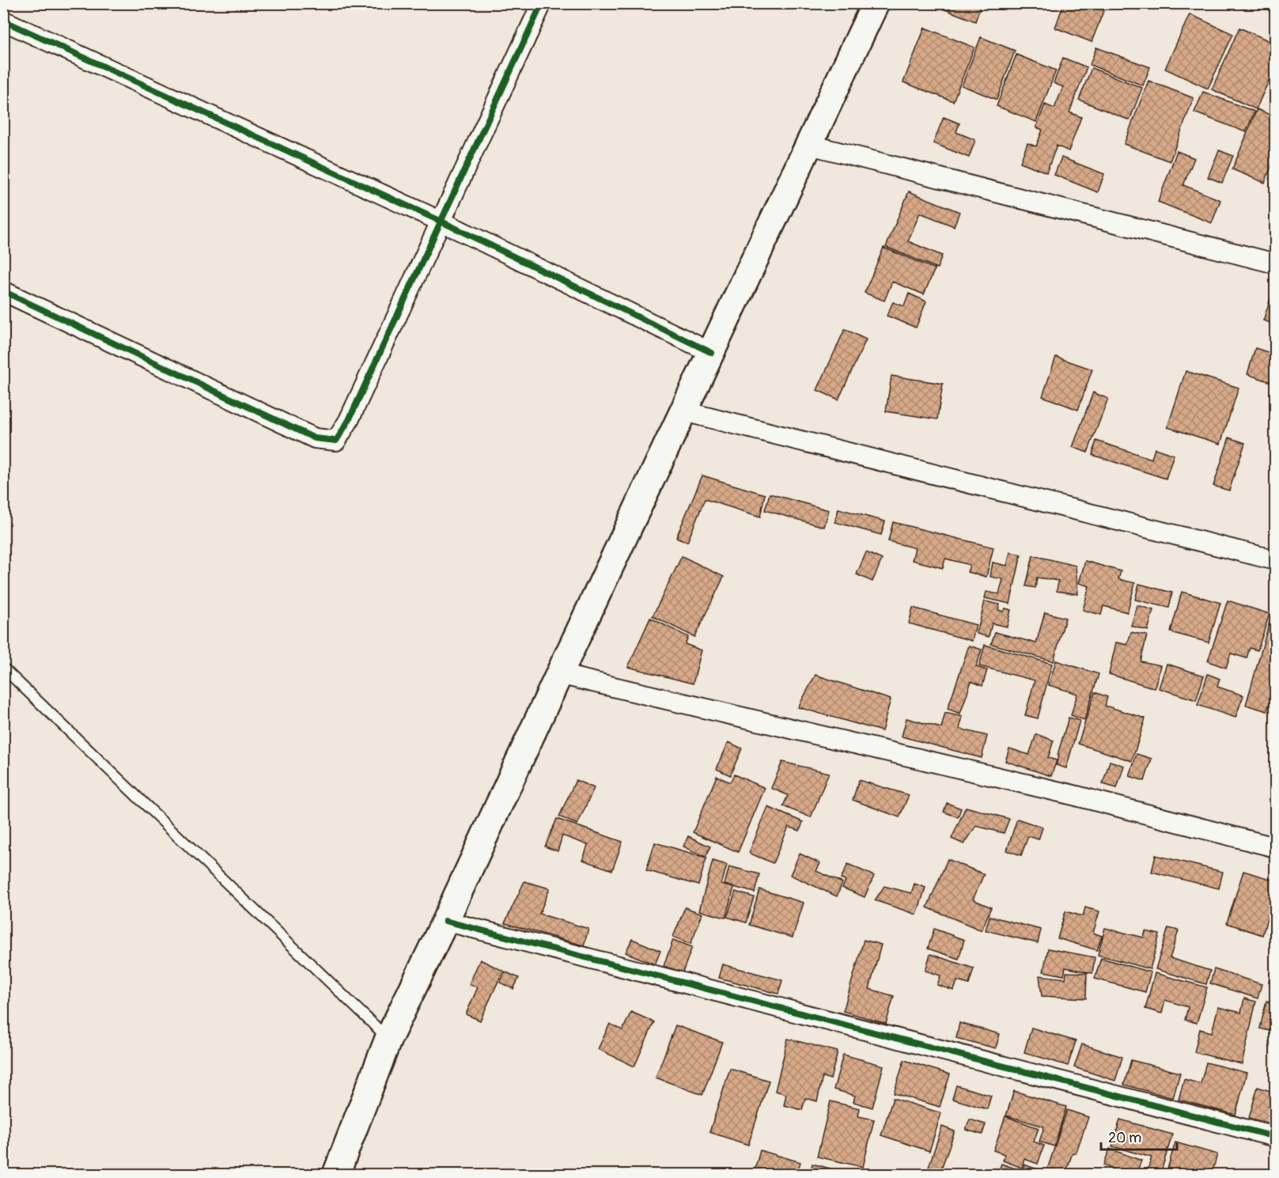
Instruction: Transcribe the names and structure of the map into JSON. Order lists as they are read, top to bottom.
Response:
{
  "scale_bar": "20 m"
}
